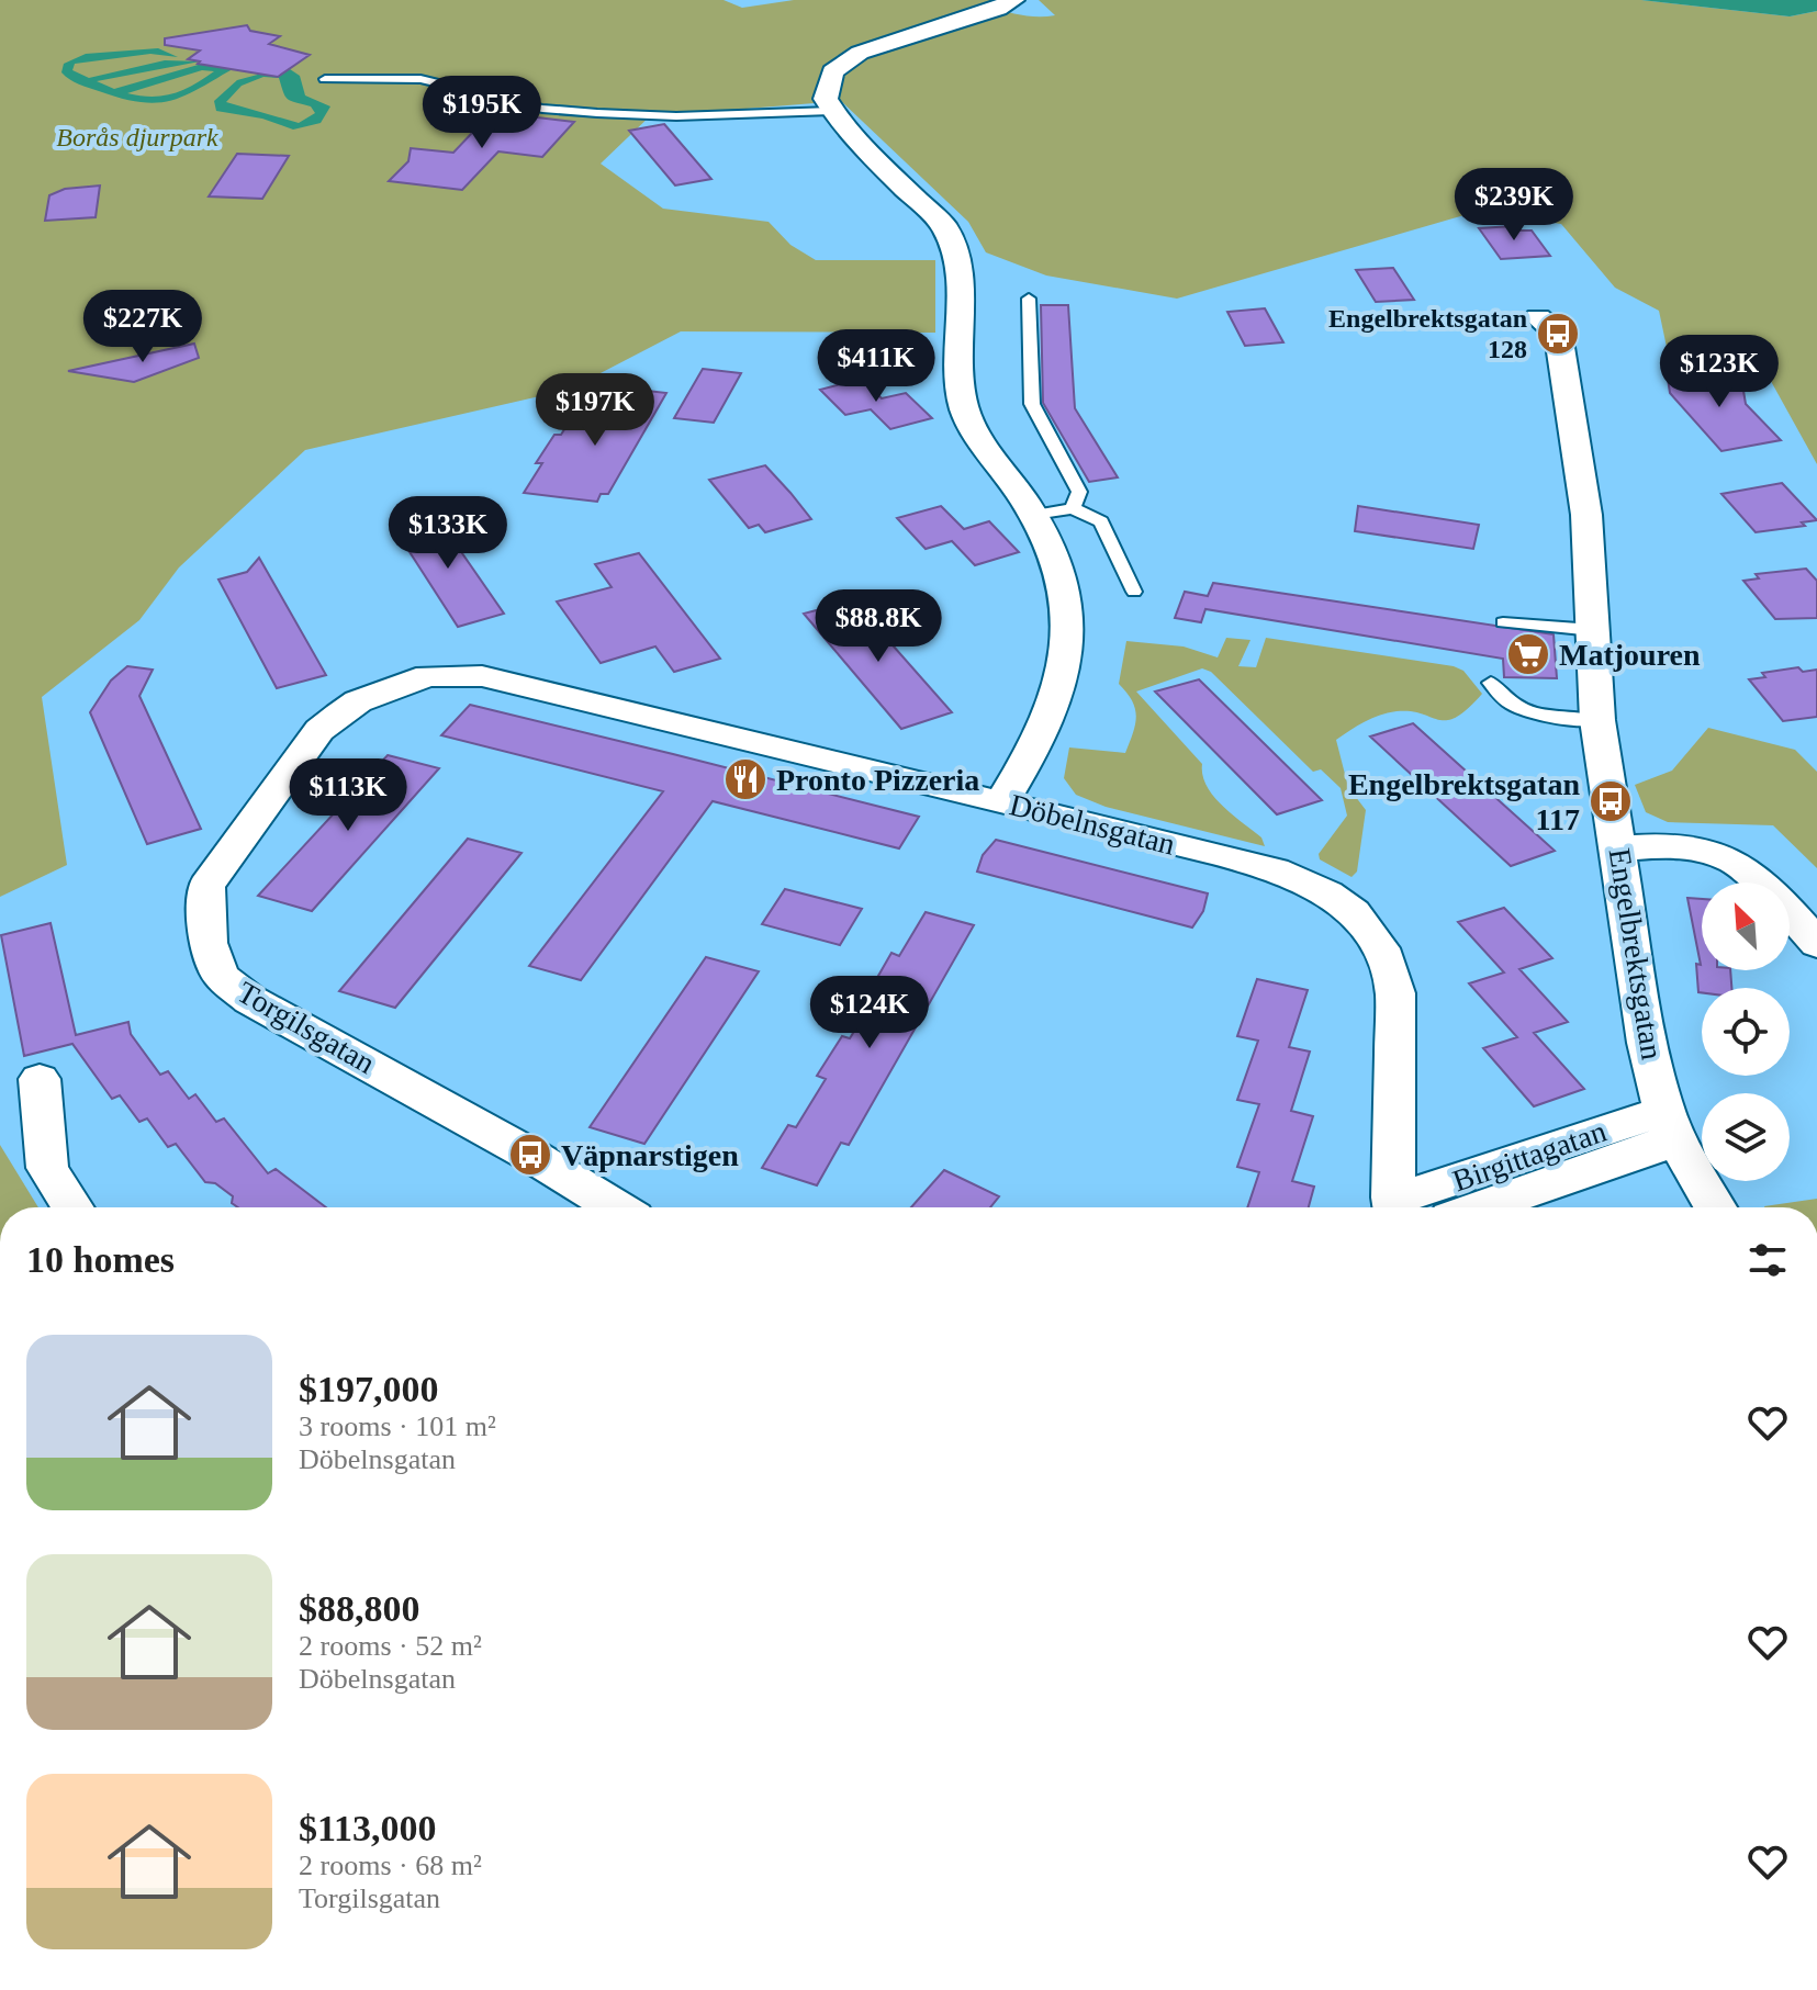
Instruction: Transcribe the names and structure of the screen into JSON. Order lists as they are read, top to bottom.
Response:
{
  "streets": {
    "street": [
      "Döbelnsgatan",
      "Engelbrektsgatan",
      "Torgilsgatan",
      "Birgittagatan"
    ]
  },
  "crossings": [
    ["Döbelnsgatan", "Torgilsgatan"],
    ["Döbelnsgatan", "Birgittagatan"],
    ["Engelbrektsgatan", "Birgittagatan"]
  ],
  "parks": ["Borås djurpark"],
  "places": {
    "bus stop": ["Engelbrektsgatan 128", "Engelbrektsgatan 117", "Väpnarstigen"],
    "supermarket": ["Matjouren"],
    "restaurant": ["Pronto Pizzeria"]
  },
  "north": "top left",
  "page": {
    "price": [
      "$195K",
      "$239K",
      "$227K",
      "$411K",
      "$123K",
      "$197K",
      "$133K",
      "$88.8K",
      "$113K",
      "$124K"
    ],
    "heading": "10 homes",
    "list": [
      {
        "name": "$197,000",
        "note": "3 rooms · 101 m² · Döbelnsgatan"
      },
      {
        "name": "$88,800",
        "note": "2 rooms · 52 m² · Döbelnsgatan"
      },
      {
        "name": "$113,000",
        "note": "2 rooms · 68 m² · Torgilsgatan"
      }
    ]
  }
}
